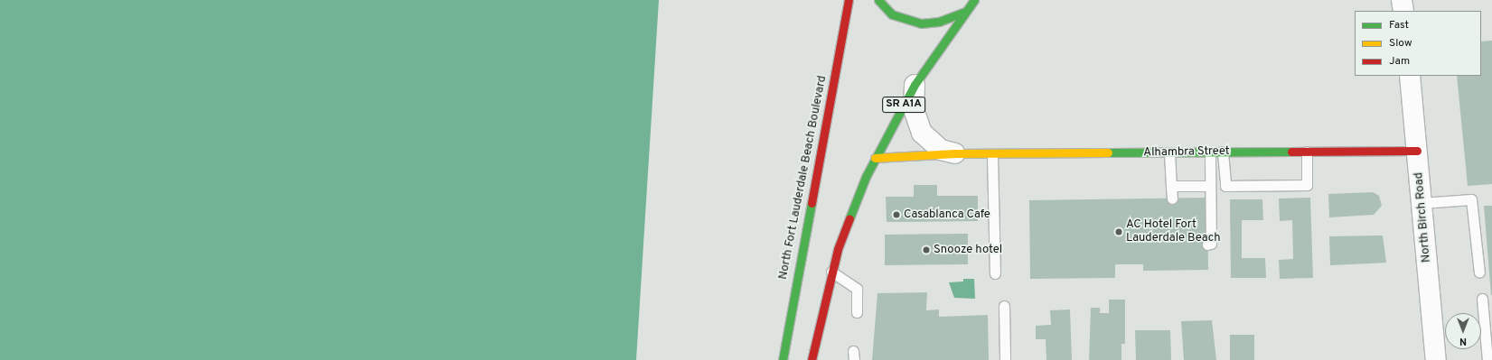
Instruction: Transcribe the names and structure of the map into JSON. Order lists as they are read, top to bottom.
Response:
{
  "streets": {
    "main road": ["SR A1A", "Alhambra Street", "North Fort Lauderdale Beach Boulevard"],
    "street": ["North Birch Road"]
  },
  "crossings": [
    ["SR A1A", "Alhambra Street"],
    ["Alhambra Street", "North Birch Road"]
  ],
  "places": ["Casablanca Cafe", "AC Hotel Fort Lauderdale Beach", "Snooze hotel"],
  "legend": ["Fast", "Slow", "Jam"],
  "north": "bottom"
}
